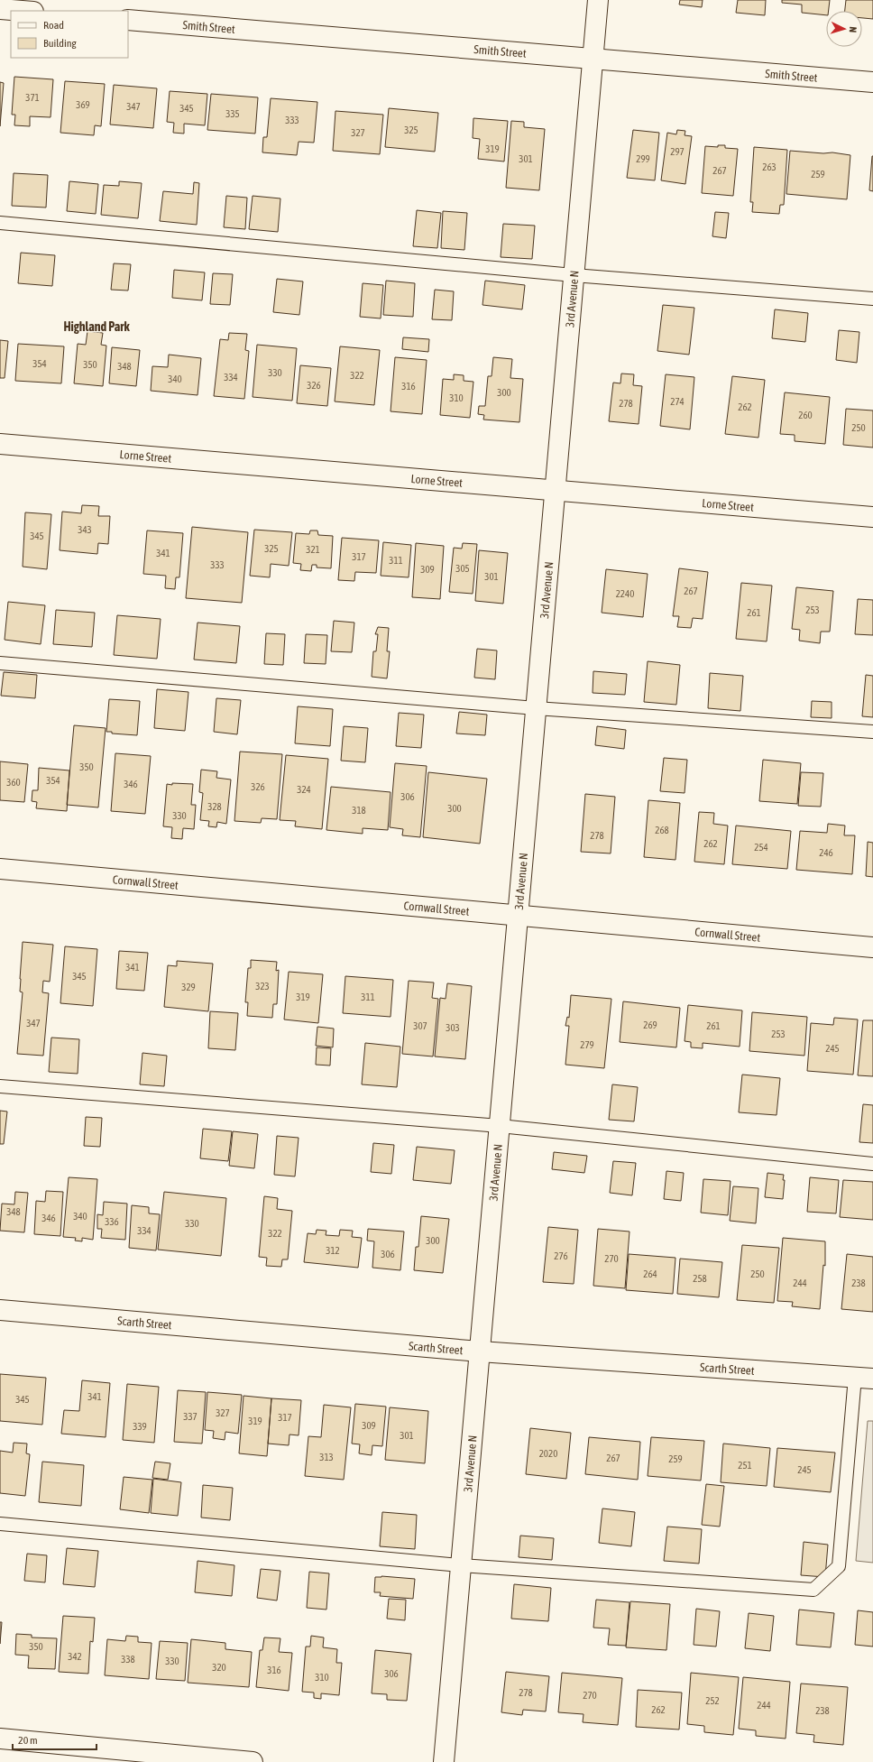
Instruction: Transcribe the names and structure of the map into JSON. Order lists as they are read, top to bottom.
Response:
{
  "streets": {
    "street": [
      "Smith Street",
      "3rd Avenue N",
      "Lorne Street",
      "Cornwall Street",
      "Scarth Street"
    ]
  },
  "crossings": [
    ["Smith Street", "3rd Avenue N"],
    ["3rd Avenue N", "Lorne Street"],
    ["3rd Avenue N", "Cornwall Street"],
    ["3rd Avenue N", "Scarth Street"]
  ],
  "districts": ["Highland Park"],
  "house_numbers": [
    "371",
    "369",
    "347",
    "345",
    "335",
    "333",
    "325",
    "327",
    "319",
    "297",
    "301",
    "299",
    "263",
    "267",
    "259",
    "354",
    "350",
    "348",
    "330",
    "322",
    "334",
    "340",
    "326",
    "316",
    "300",
    "310",
    "274",
    "278",
    "262",
    "260",
    "250",
    "343",
    "345",
    "325",
    "321",
    "341",
    "317",
    "311",
    "333",
    "305",
    "309",
    "301",
    "267",
    "2240",
    "253",
    "261",
    "350",
    "354",
    "360",
    "346",
    "326",
    "324",
    "306",
    "328",
    "300",
    "318",
    "330",
    "268",
    "278",
    "262",
    "254",
    "246",
    "341",
    "345",
    "323",
    "329",
    "319",
    "311",
    "347",
    "269",
    "307",
    "261",
    "303",
    "253",
    "279",
    "245",
    "348",
    "340",
    "346",
    "336",
    "330",
    "334",
    "322",
    "300",
    "312",
    "306",
    "276",
    "270",
    "264",
    "250",
    "258",
    "244",
    "238",
    "341",
    "345",
    "327",
    "337",
    "317",
    "319",
    "309",
    "339",
    "301",
    "2020",
    "313",
    "267",
    "259",
    "251",
    "245",
    "350",
    "342",
    "338",
    "330",
    "320",
    "316",
    "306",
    "310",
    "278",
    "270",
    "252",
    "244",
    "262",
    "238"
  ],
  "legend": ["Road", "Building"],
  "scale_bar": "20 m",
  "north": "right"
}
